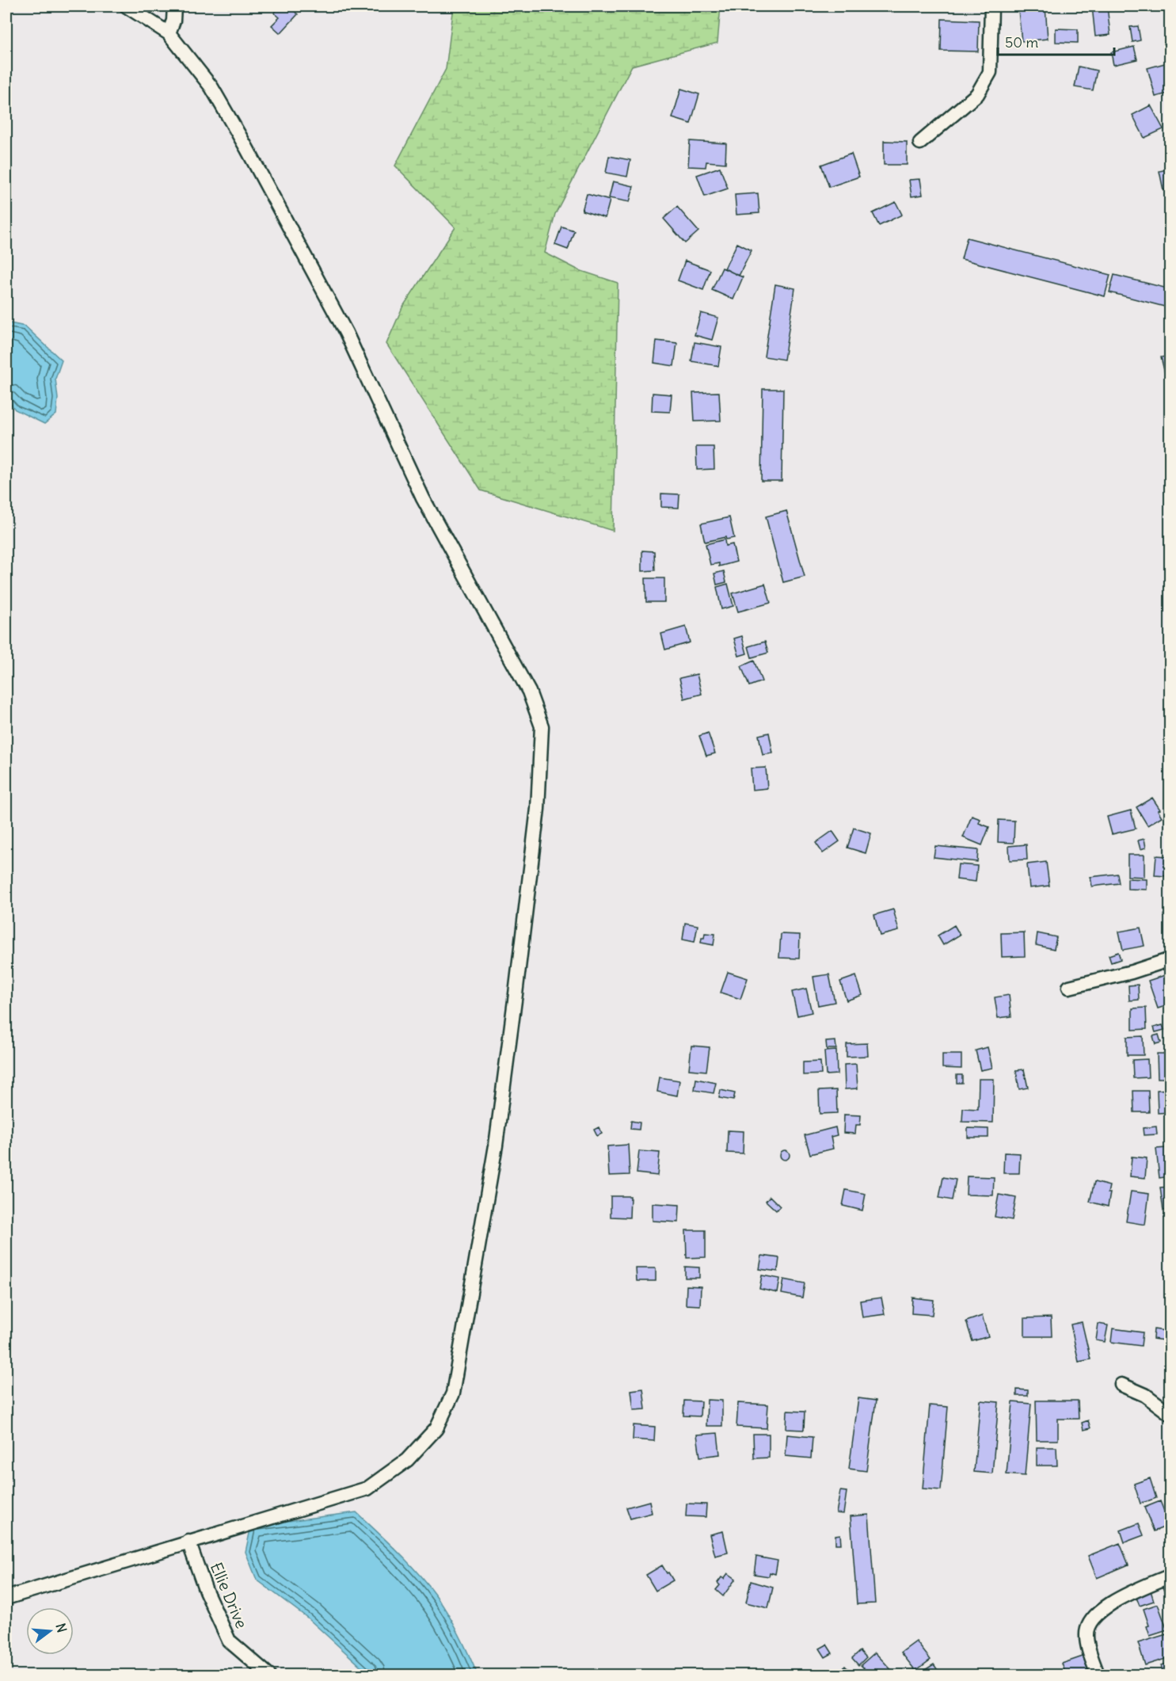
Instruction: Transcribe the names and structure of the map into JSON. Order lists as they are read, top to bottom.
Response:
{
  "streets": {
    "street": ["Ellie Drive"]
  },
  "scale_bar": "50 m",
  "north": "right"
}
